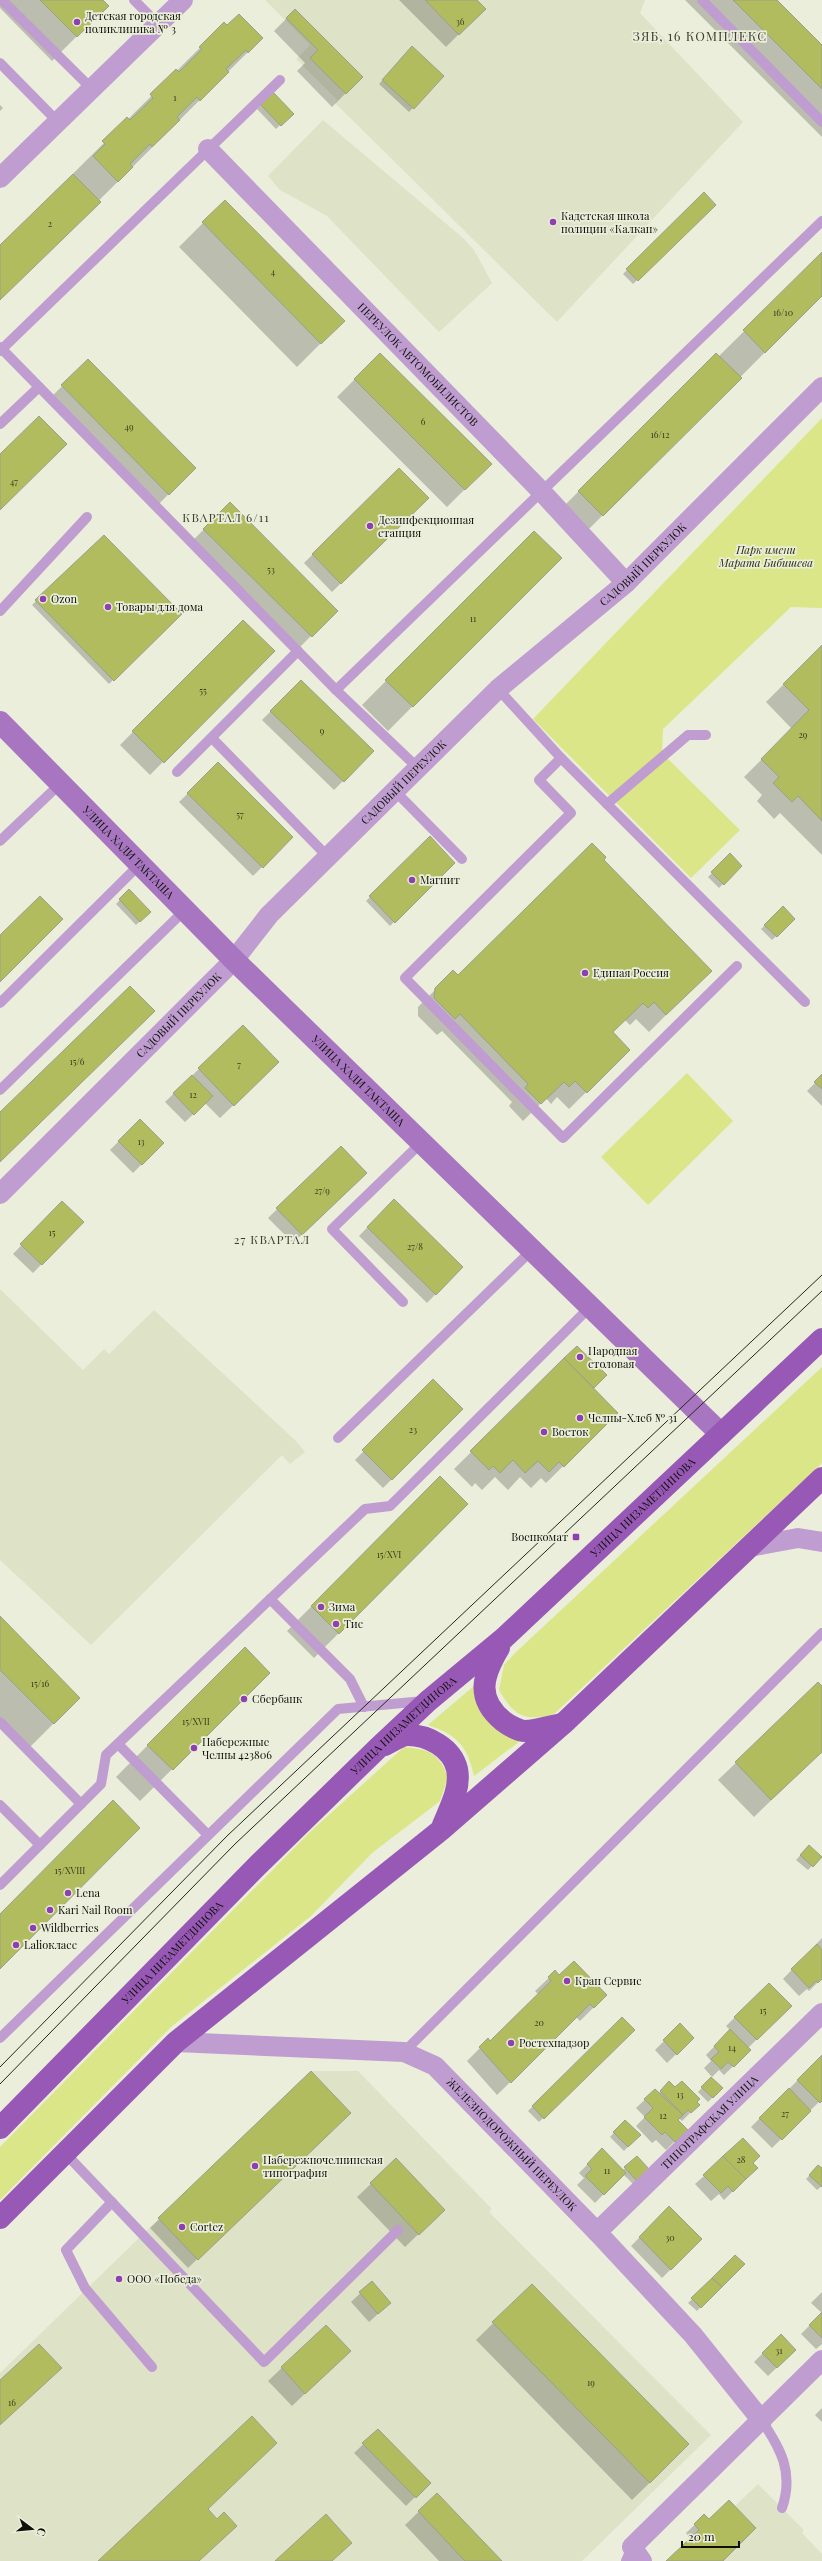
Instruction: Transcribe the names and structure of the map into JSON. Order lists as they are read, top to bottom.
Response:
{
  "streets": {
    "main road": ["УЛИЦА ХАДИ ТАКТАША", "УЛИЦА НИЗАМЕТДИНОВА"],
    "street": [
      "ПЕРЕУЛОК АВТОМОБИЛИСТОВ",
      "САДОВЫЙ ПЕРЕУЛОК",
      "ТИПОГРАФСКАЯ УЛИЦА",
      "ЖЕЛЕЗНОДОРОЖНЫЙ ПЕРЕУЛОК"
    ]
  },
  "crossings": [
    ["ПЕРЕУЛОК АВТОМОБИЛИСТОВ", "САДОВЫЙ ПЕРЕУЛОК"],
    ["САДОВЫЙ ПЕРЕУЛОК", "УЛИЦА ХАДИ ТАКТАША"],
    ["УЛИЦА ХАДИ ТАКТАША", "УЛИЦА НИЗАМЕТДИНОВА"],
    ["ТИПОГРАФСКАЯ УЛИЦА", "ЖЕЛЕЗНОДОРОЖНЫЙ ПЕРЕУЛОК"]
  ],
  "districts": ["ЗЯБ, 16 КОМПЛЕКС", "КВАРТАЛ 6/11", "27 КВАРТАЛ"],
  "parks": ["Парк имени Марата Бибишева"],
  "places": {
    "other": [
      "Детская городская поликлиника № 3",
      "Кадетская школа полиции «Калкан»",
      "Дезинфекционная станция",
      "Ozon",
      "Товары для дома",
      "Магнит",
      "Единая Россия",
      "Народная столовая",
      "Челны-Хлеб № 31",
      "Восток",
      "Зима",
      "Тис",
      "Сбербанк",
      "Набережные Челны 423806",
      "Lena",
      "Kari Nail Room",
      "Wildberries",
      "Lalioкласс",
      "Кран Сервис",
      "Ростехнадзор",
      "Набережночелнинская типография",
      "Cortez",
      "ООО «Победа»"
    ],
    "transit": ["Военкомат"]
  },
  "house_numbers": [
    "36",
    "1",
    "2",
    "4",
    "16/10",
    "6",
    "49",
    "16/12",
    "47",
    "53",
    "11",
    "55",
    "9",
    "29",
    "57",
    "15/6",
    "7",
    "12",
    "13",
    "27/9",
    "15",
    "27/8",
    "23",
    "15/XVI",
    "15/16",
    "15/XVII",
    "15/XVIII",
    "15",
    "20",
    "14",
    "13",
    "27",
    "12",
    "28",
    "11",
    "30",
    "31",
    "19",
    "16"
  ],
  "scale_bar": "20 m",
  "north": "right"
}
